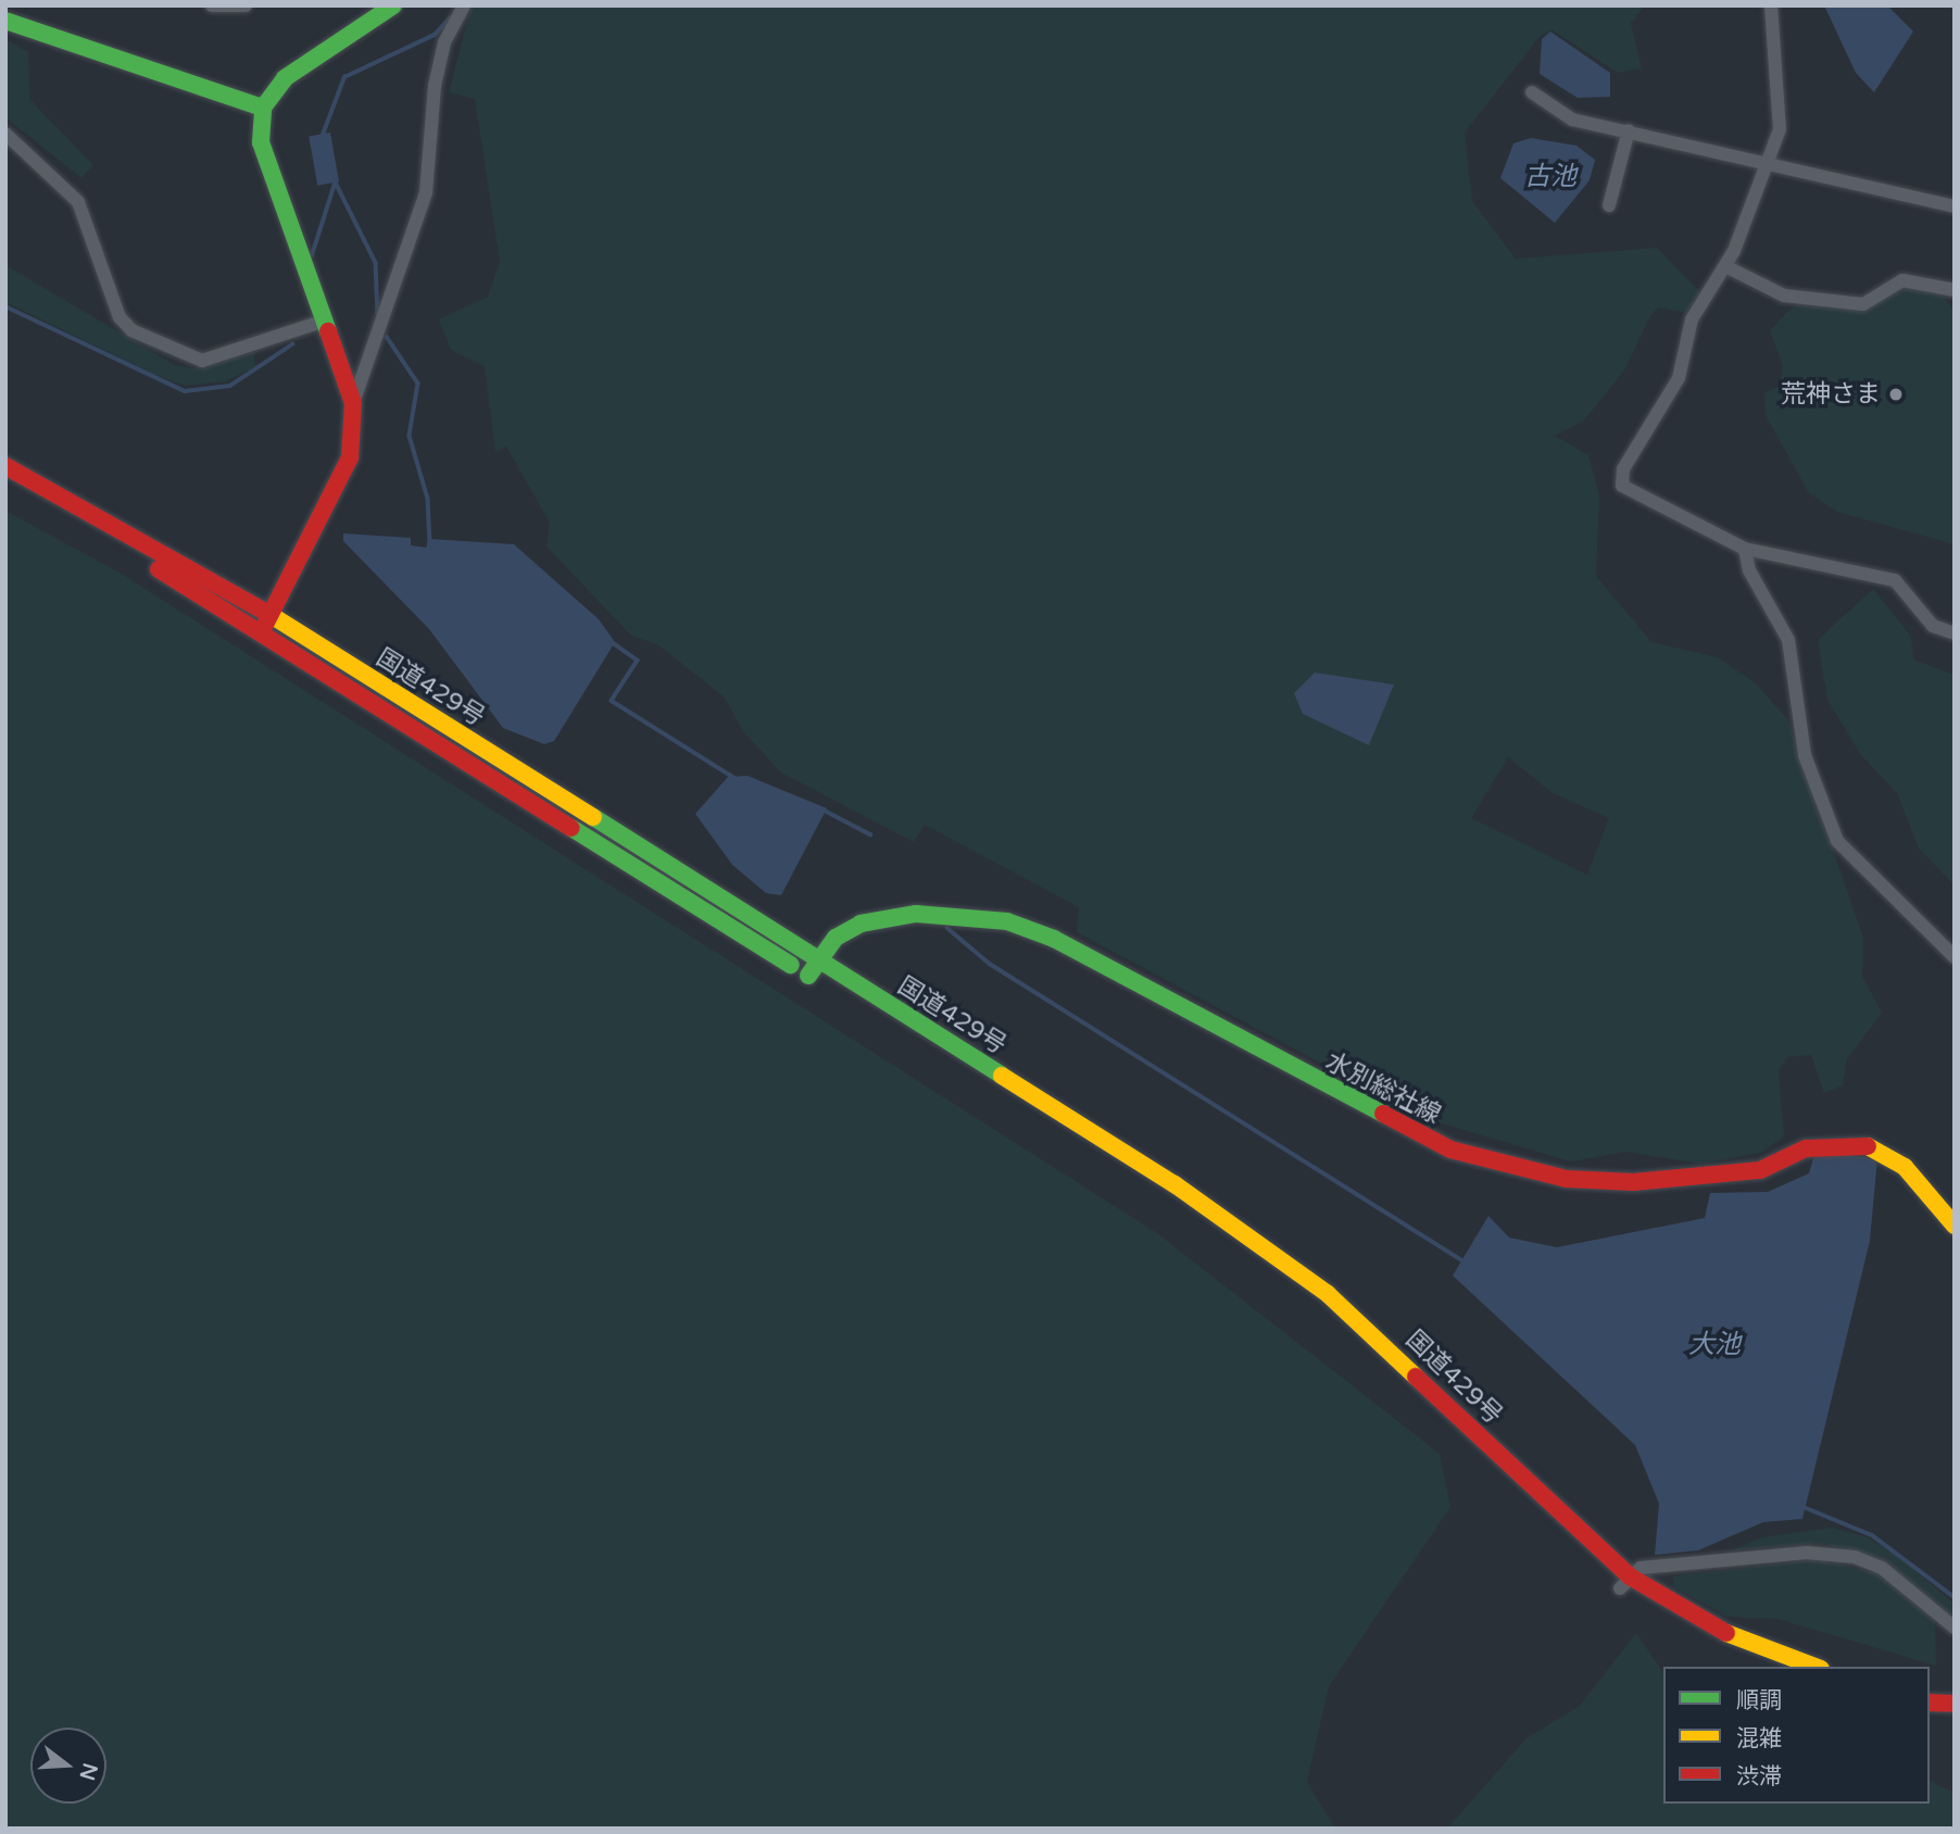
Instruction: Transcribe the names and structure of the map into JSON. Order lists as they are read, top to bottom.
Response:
{
  "streets": {
    "main road": ["国道429号", "水別総社線"]
  },
  "crossings": [
    ["国道429号", "水別総社線"]
  ],
  "water": ["古池", "大池"],
  "places": ["荒神さま"],
  "legend": ["順調", "混雑", "渋滞"],
  "north": "right"
}
